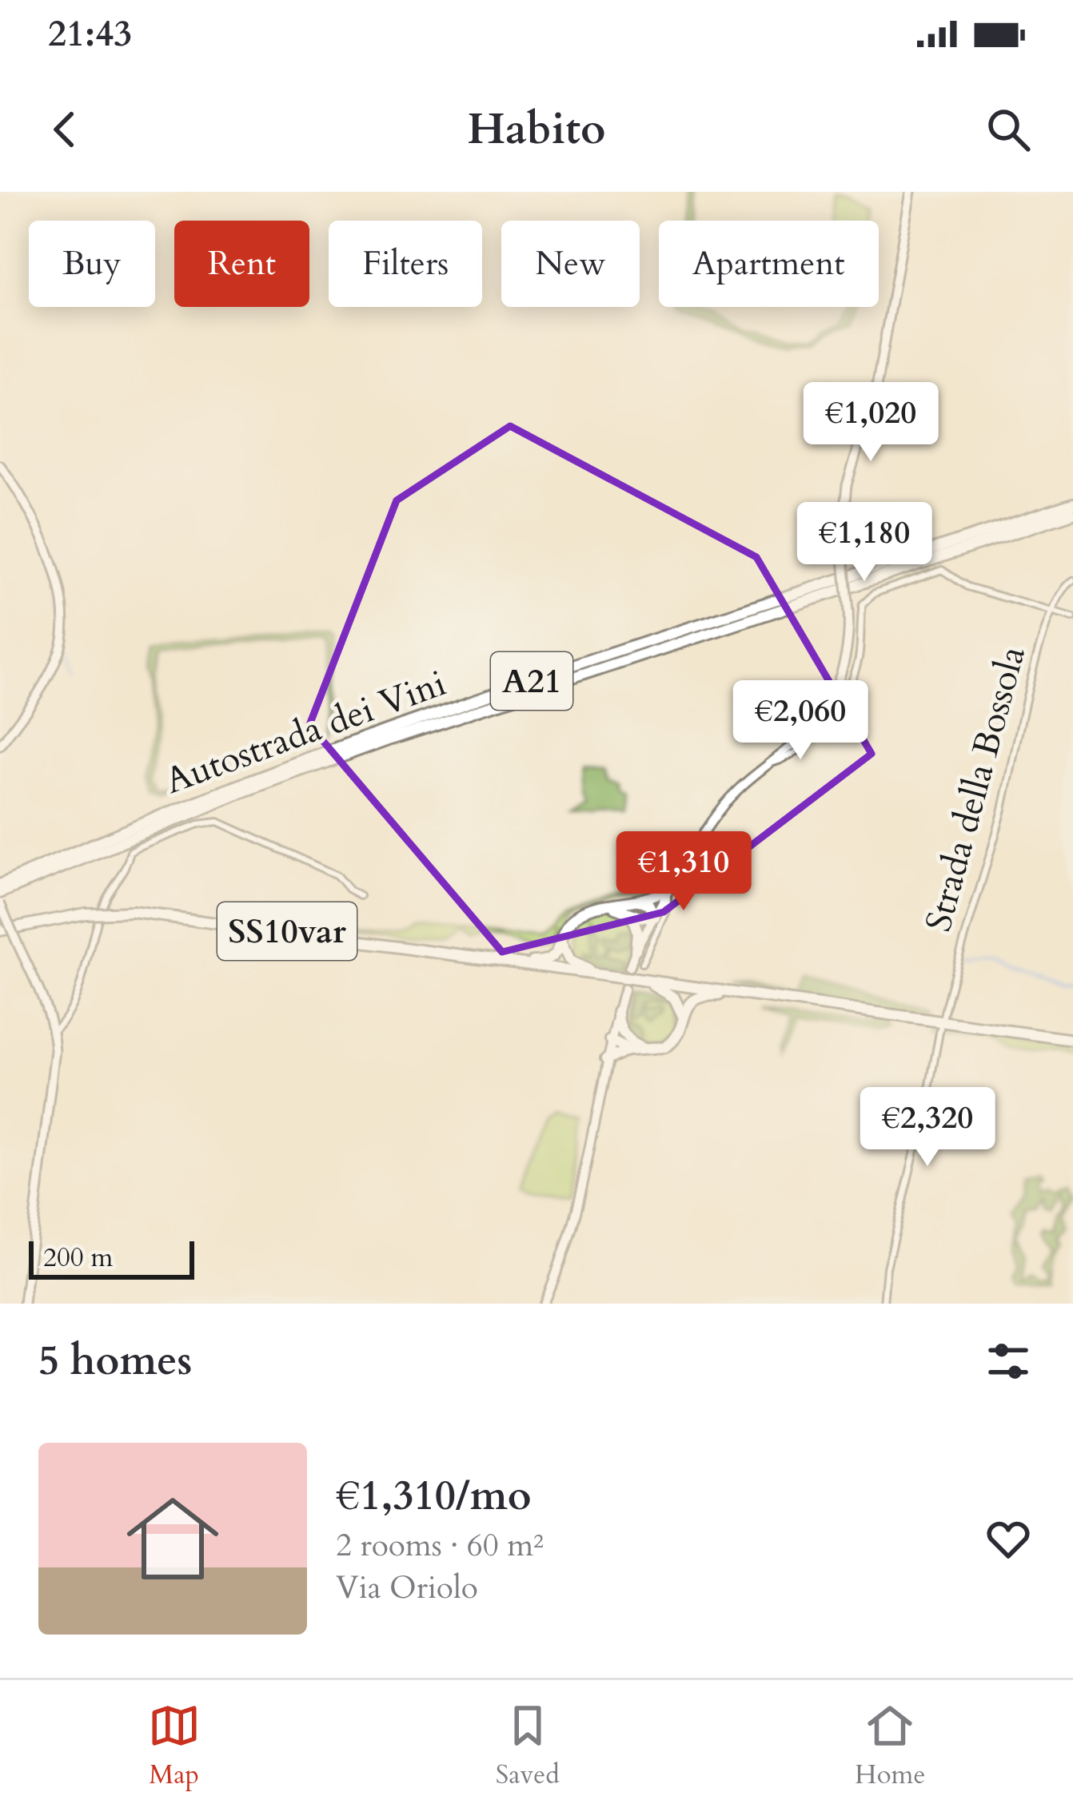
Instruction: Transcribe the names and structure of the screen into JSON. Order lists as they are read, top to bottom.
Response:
{
  "streets": {
    "highway": ["A21", "Autostrada dei Vini", "SS10var"],
    "street": ["Strada della Bossola"]
  },
  "scale_bar": "200 m",
  "page": {
    "status": "21:43",
    "header": "Habito",
    "chip": [
      "Buy",
      "Rent",
      "Filters",
      "New",
      "Apartment"
    ],
    "price": [
      "€1,020",
      "€1,180",
      "€2,060",
      "€1,310",
      "€2,320"
    ],
    "scale": "200 m",
    "heading": "5 homes",
    "list": [
      {
        "name": "€1,310/mo",
        "note": "2 rooms · 60 m² · Via Oriolo"
      }
    ],
    "tabs": ["Map", "Saved", "Home"]
  }
}
